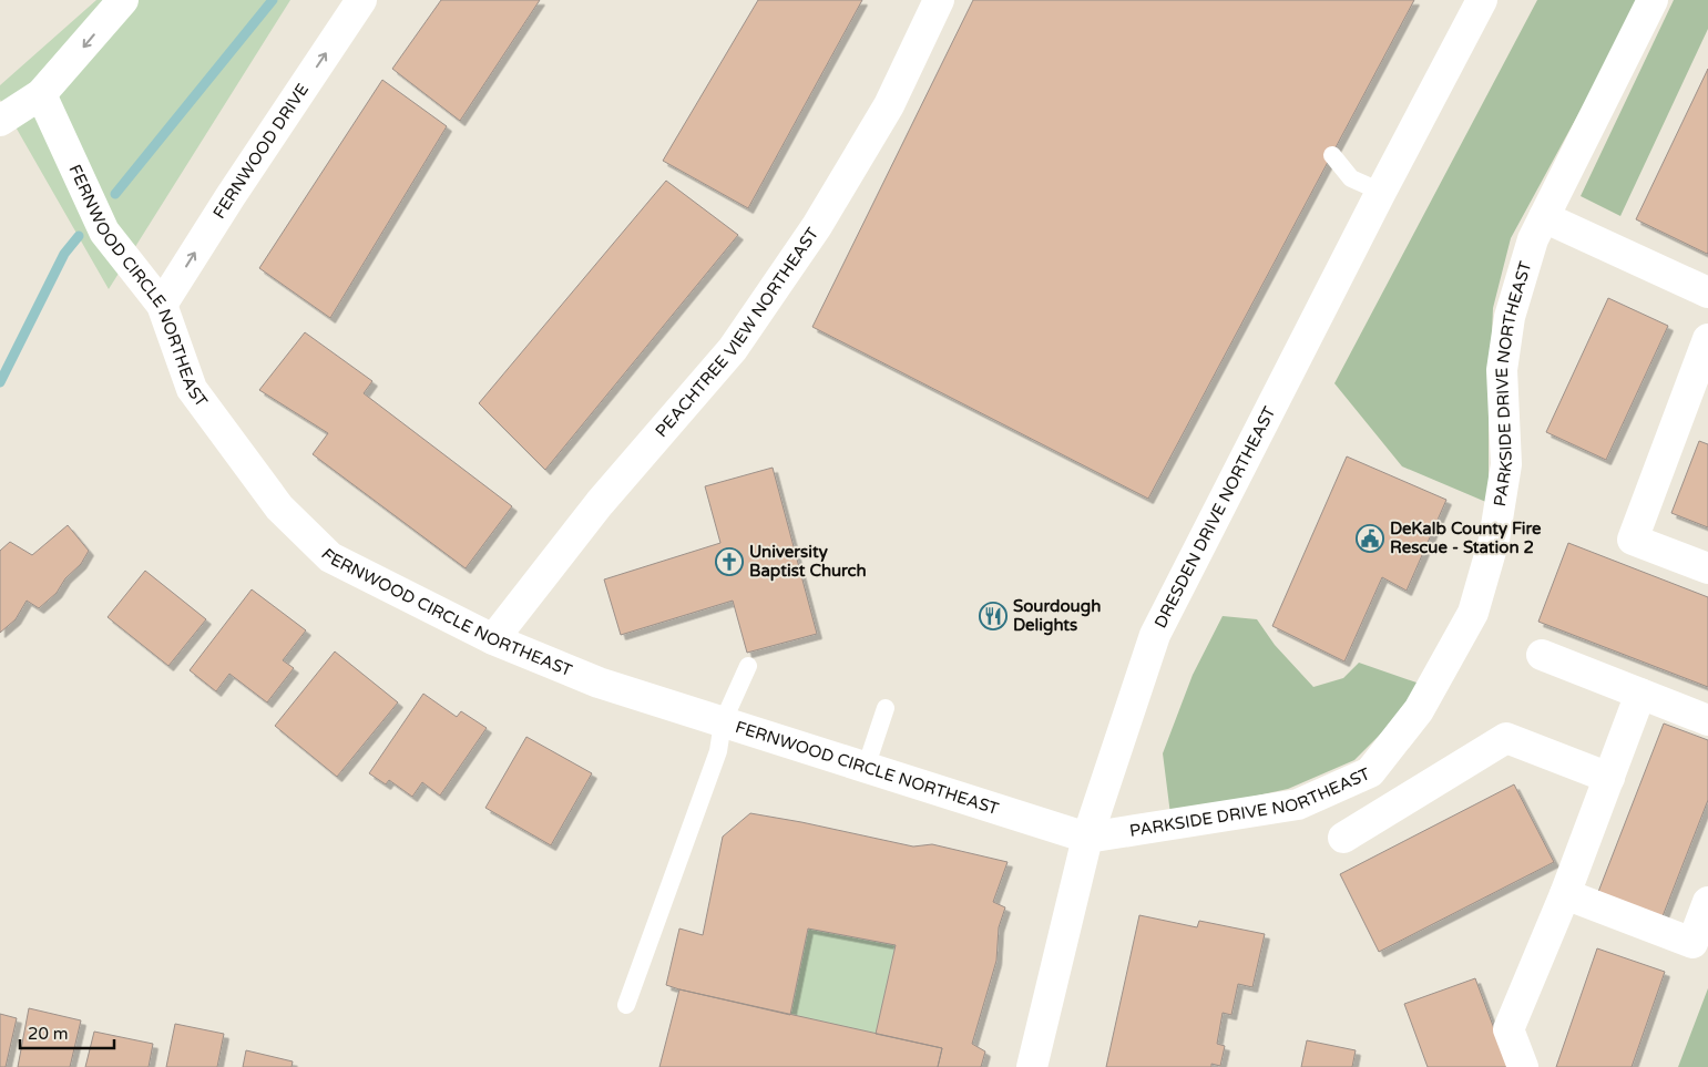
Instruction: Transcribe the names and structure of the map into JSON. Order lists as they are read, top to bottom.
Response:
{
  "streets": {
    "street": [
      "FERNWOOD DRIVE",
      "FERNWOOD CIRCLE NORTHEAST",
      "PEACHTREE VIEW NORTHEAST",
      "PARKSIDE DRIVE NORTHEAST",
      "DRESDEN DRIVE NORTHEAST"
    ]
  },
  "crossings": [
    ["FERNWOOD DRIVE", "FERNWOOD CIRCLE NORTHEAST"],
    ["FERNWOOD CIRCLE NORTHEAST", "PEACHTREE VIEW NORTHEAST"],
    ["FERNWOOD CIRCLE NORTHEAST", "PARKSIDE DRIVE NORTHEAST"],
    ["FERNWOOD CIRCLE NORTHEAST", "DRESDEN DRIVE NORTHEAST"],
    ["PARKSIDE DRIVE NORTHEAST", "DRESDEN DRIVE NORTHEAST"]
  ],
  "places": {
    "public building": ["DeKalb County Fire Rescue - Station 2"],
    "church": ["University Baptist Church"],
    "restaurant": ["Sourdough Delights"]
  },
  "scale_bar": "20 m"
}
